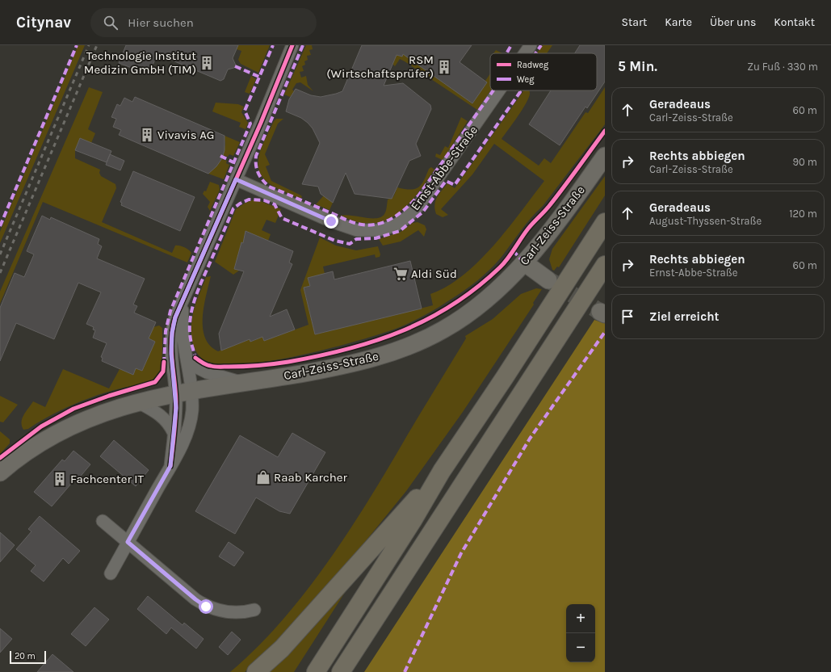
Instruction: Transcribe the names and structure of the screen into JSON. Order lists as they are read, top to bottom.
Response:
{
  "streets": {
    "main road": ["Carl-Zeiss-Straße"],
    "street": ["Ernst-Abbe-Straße"]
  },
  "places": {
    "building": [
      "Technologie Institut Medizin GmbH (TIM)",
      "RSM (Wirtschaftsprüfer)",
      "Vivavis AG",
      "Fachcenter IT"
    ],
    "supermarket": ["Aldi Süd"],
    "shop": ["Raab Karcher"]
  },
  "legend": ["Radweg", "Weg"],
  "scale_bar": "20 m",
  "page": {
    "header": "Citynav",
    "search": "Hier suchen",
    "nav": [
      "Start",
      "Karte",
      "Über uns",
      "Kontakt"
    ],
    "heading": ["5 Min.", "Zu Fuß · 330 m"],
    "list": [
      ["Geradeaus", "Carl-Zeiss-Straße", "60 m"],
      ["Rechts abbiegen", "Carl-Zeiss-Straße", "90 m"],
      ["Geradeaus", "August-Thyssen-Straße", "120 m"],
      ["Rechts abbiegen", "Ernst-Abbe-Straße", "60 m"],
      "Ziel erreicht"
    ],
    "map_buttons": ["+", "−"],
    "scale": "20 m"
  }
}
